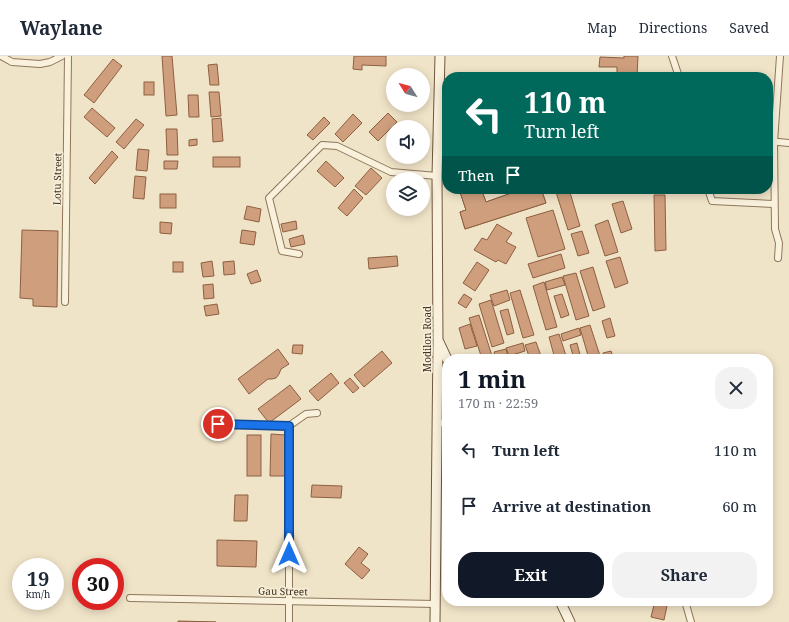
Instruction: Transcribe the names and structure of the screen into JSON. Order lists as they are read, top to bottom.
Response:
{
  "streets": {
    "main road": ["Modilon Road"],
    "street": ["Lotu Street", "Gau Street"]
  },
  "crossings": [
    ["Modilon Road", "Gau Street"]
  ],
  "north": "top left",
  "page": {
    "header": "Waylane",
    "nav": ["Map", "Directions", "Saved"],
    "turn": ["110 m", "Turn left"],
    "then": "Then",
    "heading": ["1 min", "170 m · 22:59"],
    "list": [
      {
        "name": "Turn left",
        "value": "110 m"
      },
      {
        "name": "Arrive at destination",
        "value": "60 m"
      }
    ],
    "buttons": ["Exit", "Share"],
    "speed": "19 km/h",
    "limit": "30"
  }
}
